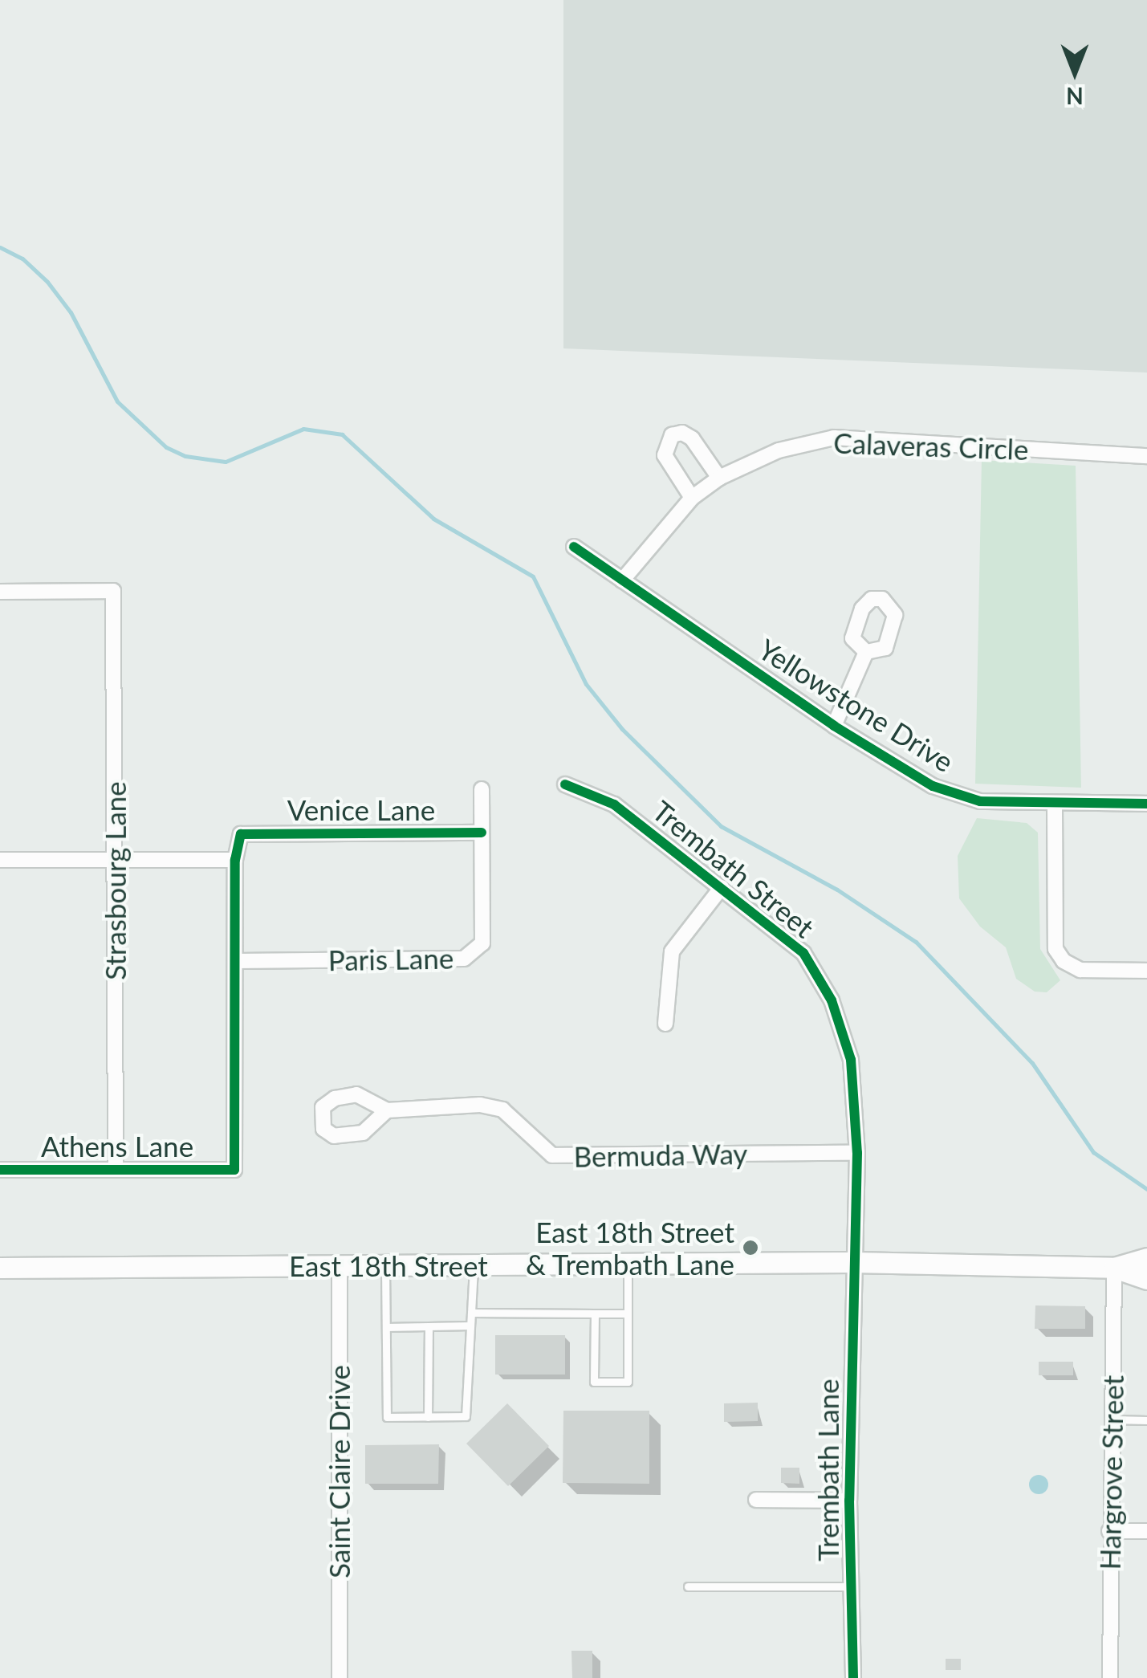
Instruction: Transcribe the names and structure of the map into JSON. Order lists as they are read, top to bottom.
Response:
{
  "streets": {
    "main road": ["East 18th Street"],
    "street": [
      "Calaveras Circle",
      "Yellowstone Drive",
      "Venice Lane",
      "Trembath Street",
      "Strasbourg Lane",
      "Paris Lane",
      "Athens Lane",
      "Bermuda Way",
      "Trembath Lane",
      "Saint Claire Drive",
      "Hargrove Street"
    ]
  },
  "crossings": [
    ["Calaveras Circle", "Yellowstone Drive"],
    ["Venice Lane", "Paris Lane"],
    ["Trembath Street", "Bermuda Way"],
    ["Trembath Street", "East 18th Street"],
    ["Trembath Street", "Trembath Lane"],
    ["Strasbourg Lane", "Athens Lane"],
    ["Paris Lane", "Athens Lane"],
    ["East 18th Street", "Trembath Lane"],
    ["East 18th Street", "Saint Claire Drive"],
    ["East 18th Street", "Hargrove Street"]
  ],
  "places": ["East 18th Street & Trembath Lane"],
  "north": "bottom"
}
